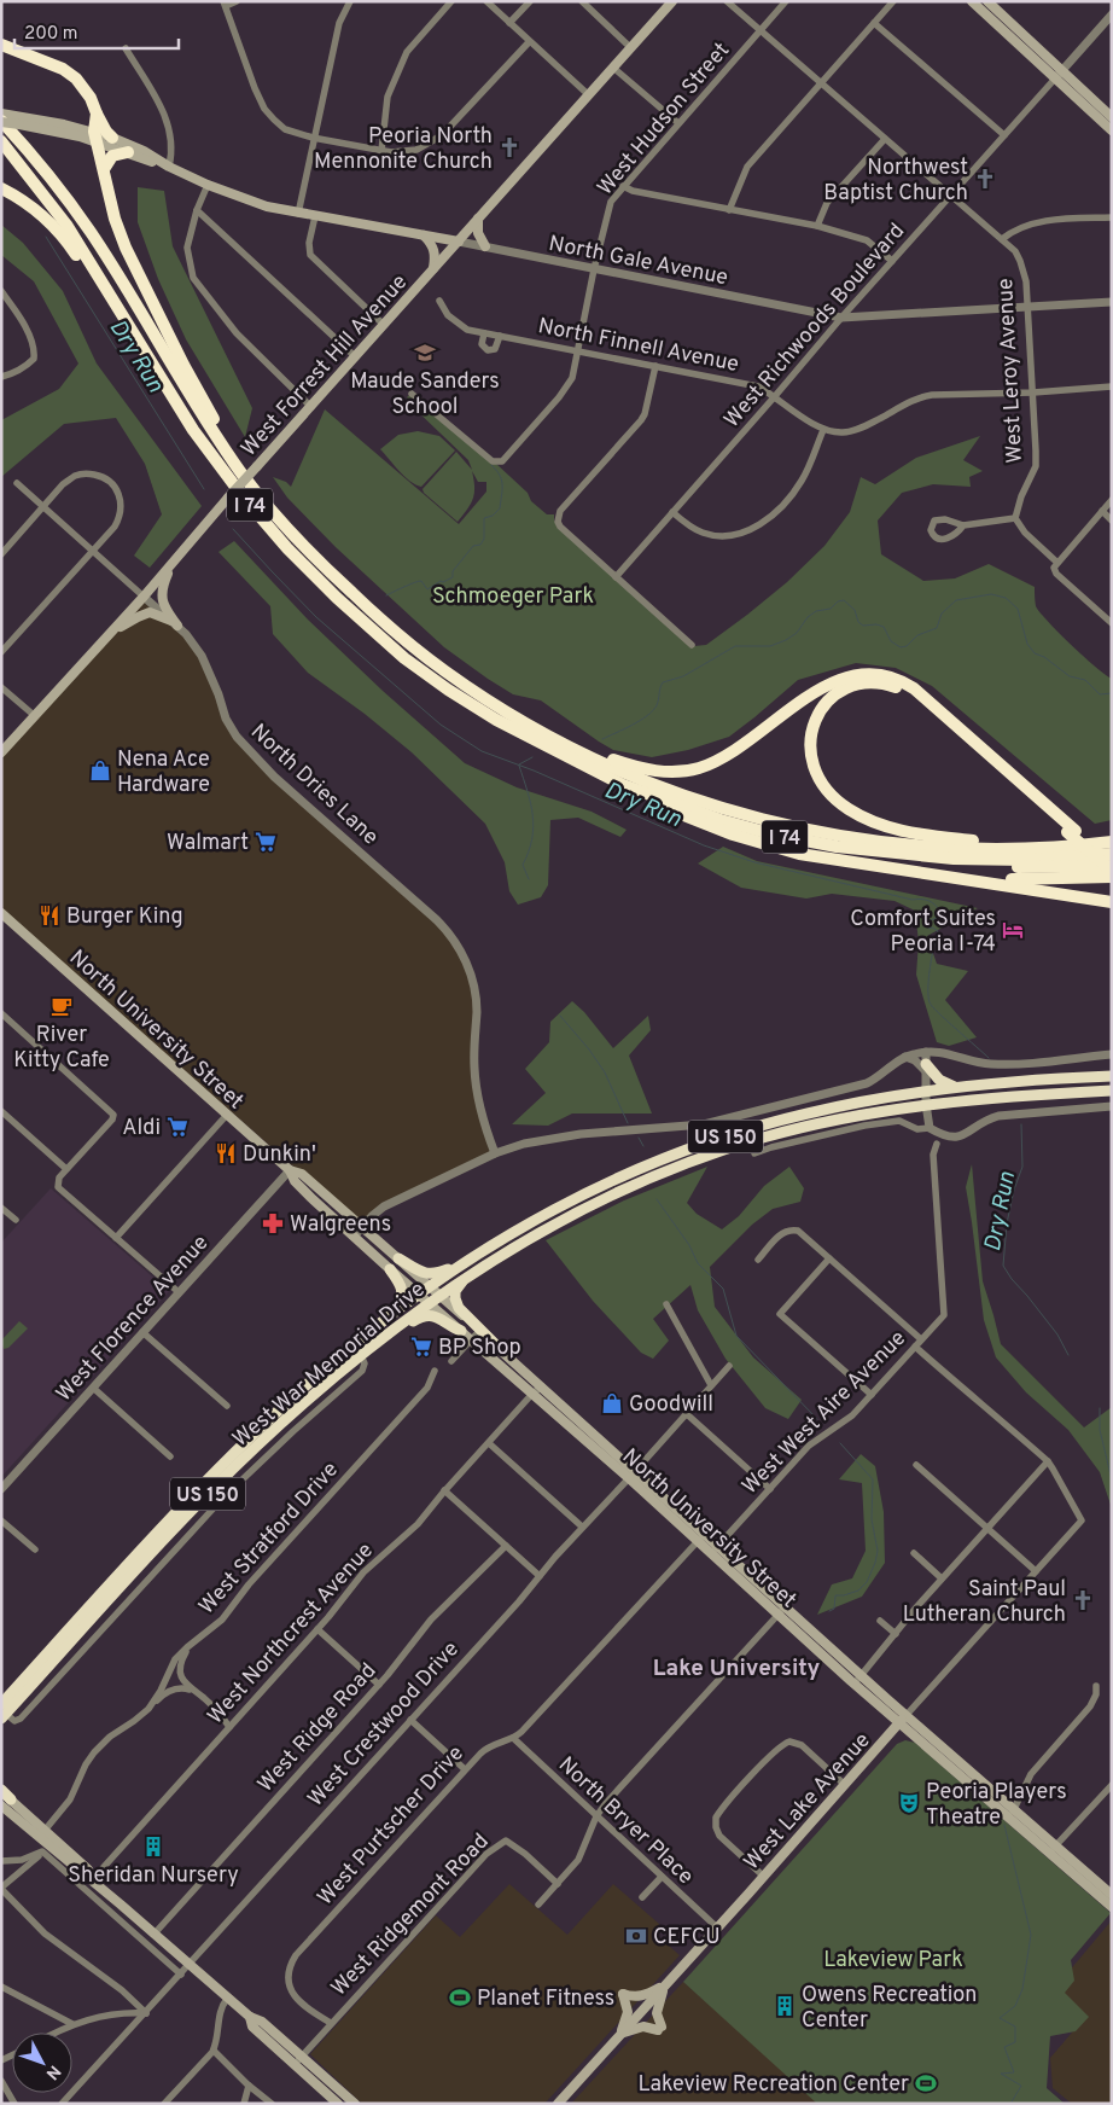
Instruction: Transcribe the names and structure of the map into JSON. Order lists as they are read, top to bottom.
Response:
{
  "streets": {
    "highway": ["I 74", "US 150", "West War Memorial Drive"],
    "main road": [
      "North Gale Avenue",
      "West Forrest Hill Avenue",
      "North University Street",
      "West Lake Avenue"
    ],
    "street": [
      "West Hudson Street",
      "West Richwoods Boulevard",
      "North Finnell Avenue",
      "West Leroy Avenue",
      "North Dries Lane",
      "West Florence Avenue",
      "West West Aire Avenue",
      "West Stratford Drive",
      "West Northcrest Avenue",
      "West Crestwood Drive",
      "West Ridge Road",
      "North Bryer Place",
      "West Purtscher Drive",
      "West Ridgemont Road"
    ]
  },
  "crossings": [
    ["West Hudson Street", "North Gale Avenue"],
    ["West Hudson Street", "North Finnell Avenue"],
    ["West Hudson Street", "West Leroy Avenue"],
    ["North Gale Avenue", "West Richwoods Boulevard"],
    ["North Gale Avenue", "West Forrest Hill Avenue"],
    ["North Gale Avenue", "West Leroy Avenue"],
    ["North Gale Avenue", "I 74"],
    ["West Richwoods Boulevard", "North Finnell Avenue"],
    ["West Richwoods Boulevard", "West Leroy Avenue"],
    ["West Forrest Hill Avenue", "North Dries Lane"],
    ["North University Street", "West Florence Avenue"],
    ["North University Street", "West War Memorial Drive"],
    ["North University Street", "West West Aire Avenue"],
    ["North University Street", "West Northcrest Avenue"],
    ["North University Street", "West Crestwood Drive"],
    ["North University Street", "West Lake Avenue"],
    ["North University Street", "West Purtscher Drive"],
    ["West Lake Avenue", "North Bryer Place"],
    ["North Bryer Place", "West Purtscher Drive"],
    ["West Purtscher Drive", "West Ridgemont Road"]
  ],
  "districts": ["Lake University"],
  "water": ["Dry Run"],
  "parks": ["Schmoeger Park", "Lakeview Park"],
  "places": {
    "church": ["Peoria North Mennonite Church", "Northwest Baptist Church", "Saint Paul Lutheran Church"],
    "school or university": ["Maude Sanders School"],
    "shop": ["Nena Ace Hardware", "Goodwill"],
    "supermarket": ["Walmart", "Aldi", "BP Shop"],
    "restaurant": ["Burger King", "Dunkin'"],
    "hotel": ["Comfort Suites Peoria I-74"],
    "cafe": ["River Kitty Cafe"],
    "pharmacy": ["Walgreens"],
    "theatre": ["Peoria Players Theatre"],
    "building": ["Sheridan Nursery", "Owens Recreation Center"],
    "bank": ["CEFCU"],
    "sports": ["Planet Fitness", "Lakeview Recreation Center"]
  },
  "scale_bar": "200 m",
  "north": "bottom right"
}
